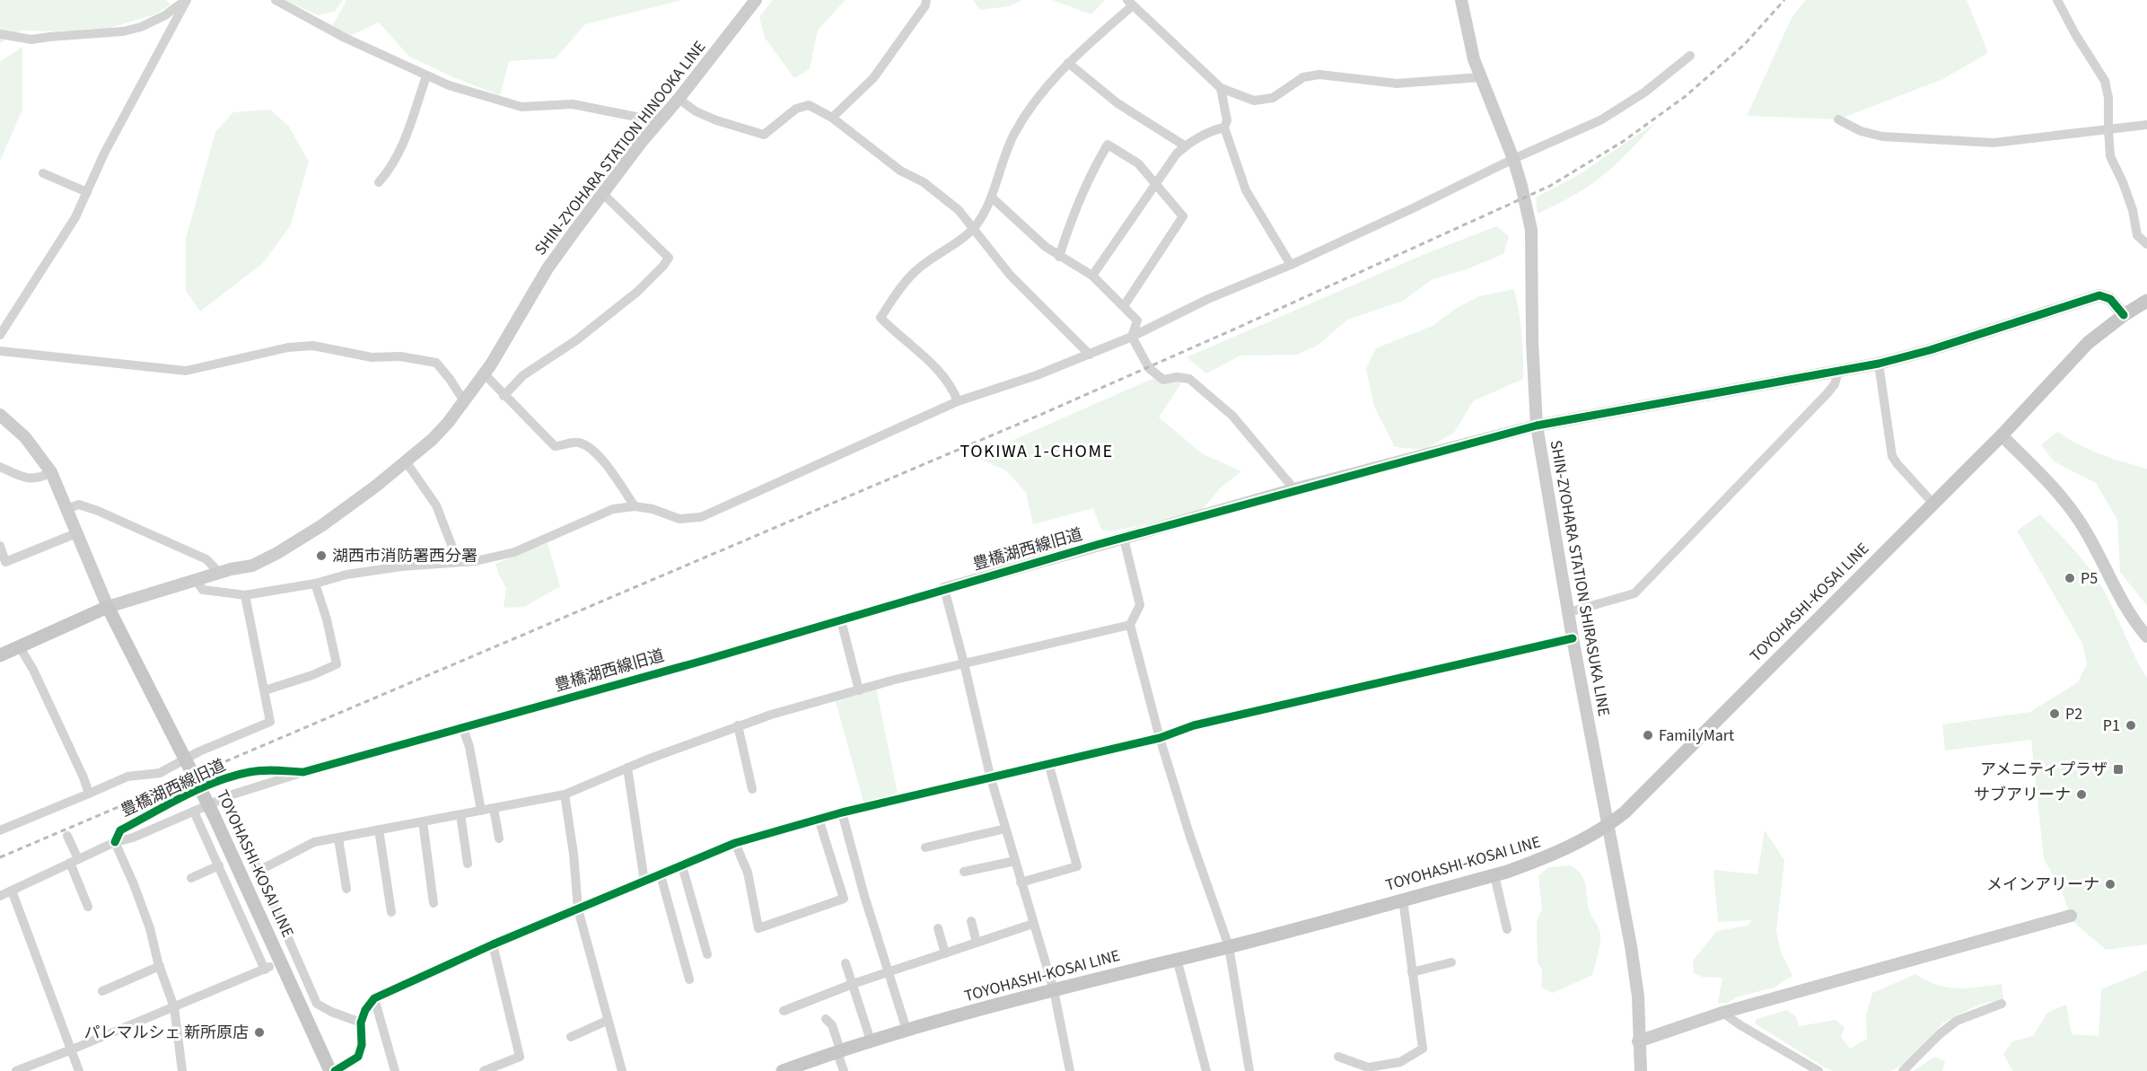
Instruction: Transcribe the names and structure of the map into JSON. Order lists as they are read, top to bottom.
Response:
{
  "streets": {
    "main road": ["TOYOHASHI-KOSAI LINE"],
    "street": ["SHIN-ZYOHARA STATION HINOOKA LINE", "豊橋湖西線旧道", "SHIN-ZYOHARA STATION SHIRASUKA LINE"]
  },
  "crossings": [
    ["SHIN-ZYOHARA STATION HINOOKA LINE", "TOYOHASHI-KOSAI LINE"],
    ["豊橋湖西線旧道", "SHIN-ZYOHARA STATION SHIRASUKA LINE"],
    ["豊橋湖西線旧道", "TOYOHASHI-KOSAI LINE"],
    ["SHIN-ZYOHARA STATION SHIRASUKA LINE", "TOYOHASHI-KOSAI LINE"]
  ],
  "districts": ["TOKIWA 1-CHOME"],
  "places": {
    "other": [
      "湖西市消防署西分署",
      "P5",
      "P2",
      "P1",
      "FamilyMart",
      "サブアリーナ",
      "メインアリーナ",
      "パレマルシェ 新所原店"
    ],
    "transit": ["アメニティプラザ"]
  }
}
